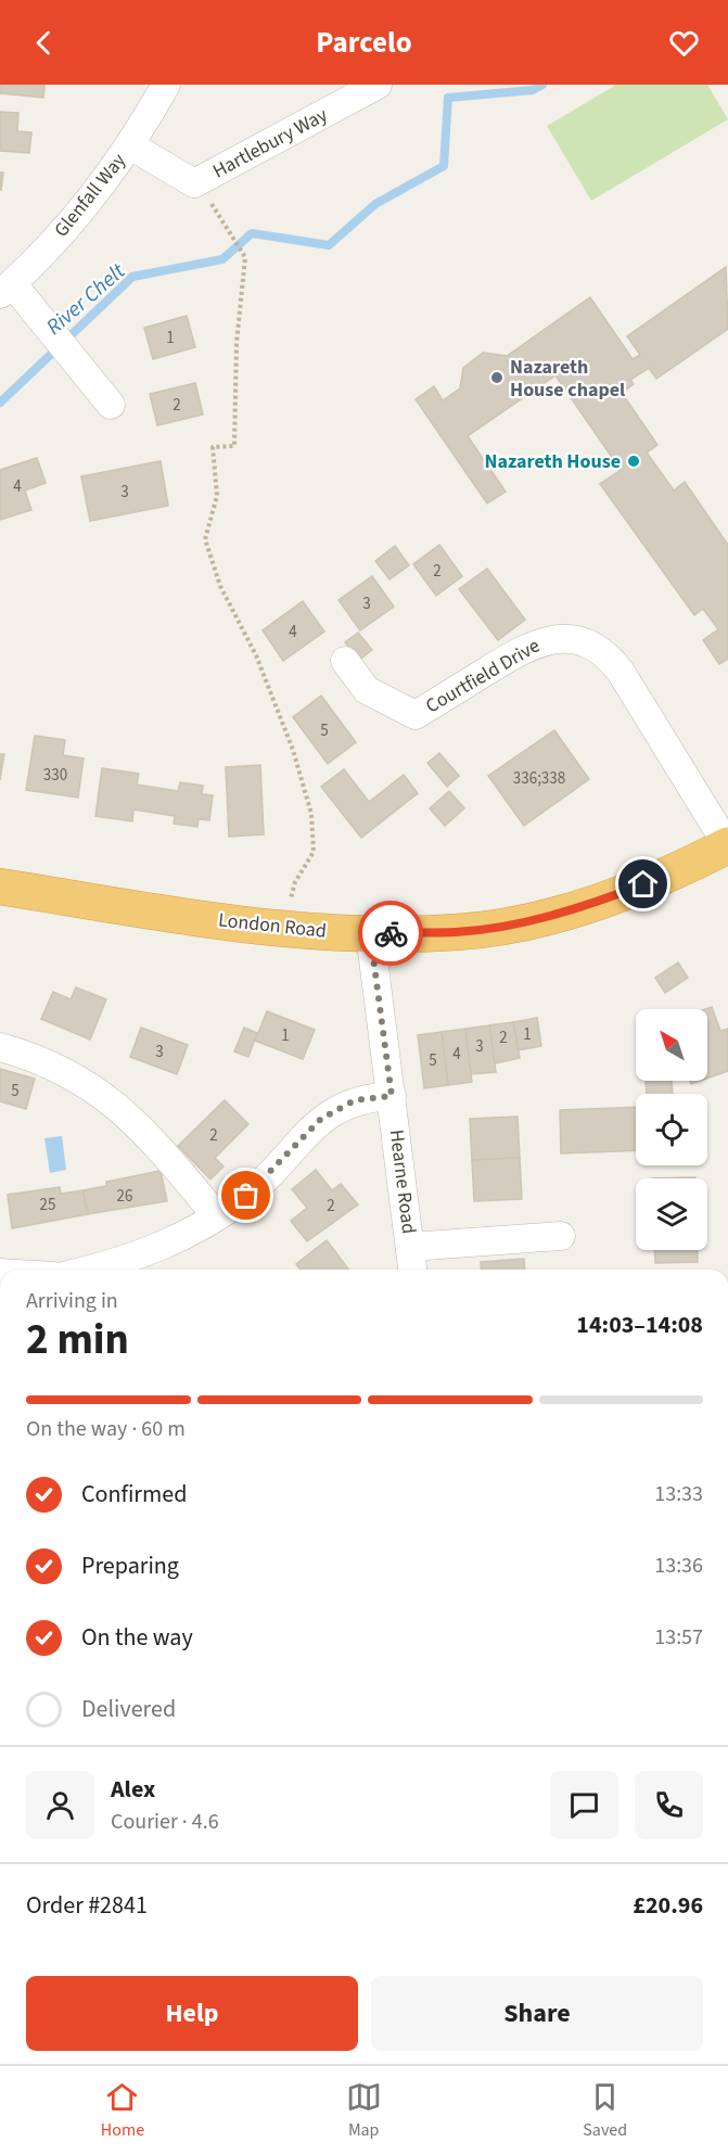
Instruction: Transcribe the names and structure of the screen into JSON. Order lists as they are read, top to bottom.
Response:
{
  "streets": {
    "highway": ["London Road"],
    "street": [
      "Hartlebury Way",
      "Glenfall Way",
      "Courtfield Drive",
      "Hearne Road"
    ]
  },
  "crossings": [
    ["Hartlebury Way", "Glenfall Way"],
    ["Courtfield Drive", "London Road"],
    ["London Road", "Hearne Road"]
  ],
  "water": ["River Chelt"],
  "places": ["Nazareth House chapel", "Nazareth House"],
  "house_numbers": [
    "1",
    "2",
    "4",
    "3",
    "2",
    "3",
    "4",
    "5",
    "330",
    "336;338",
    "1",
    "1",
    "2",
    "3",
    "3",
    "4",
    "5",
    "5",
    "2",
    "26",
    "25",
    "2"
  ],
  "north": "top left",
  "page": {
    "header": "Parcelo",
    "heading": ["2 min", "Arriving in", "14:03–14:08"],
    "panel": [
      "Alex",
      "Courier · 4.6",
      "Order #2841",
      "£20.96"
    ],
    "bar": "On the way · 60 m",
    "list": [
      ["Confirmed", "13:33"],
      ["Preparing", "13:36"],
      ["On the way", "13:57"],
      "Delivered"
    ],
    "buttons": ["Help", "Share"],
    "tabs": ["Home", "Map", "Saved"]
  }
}
